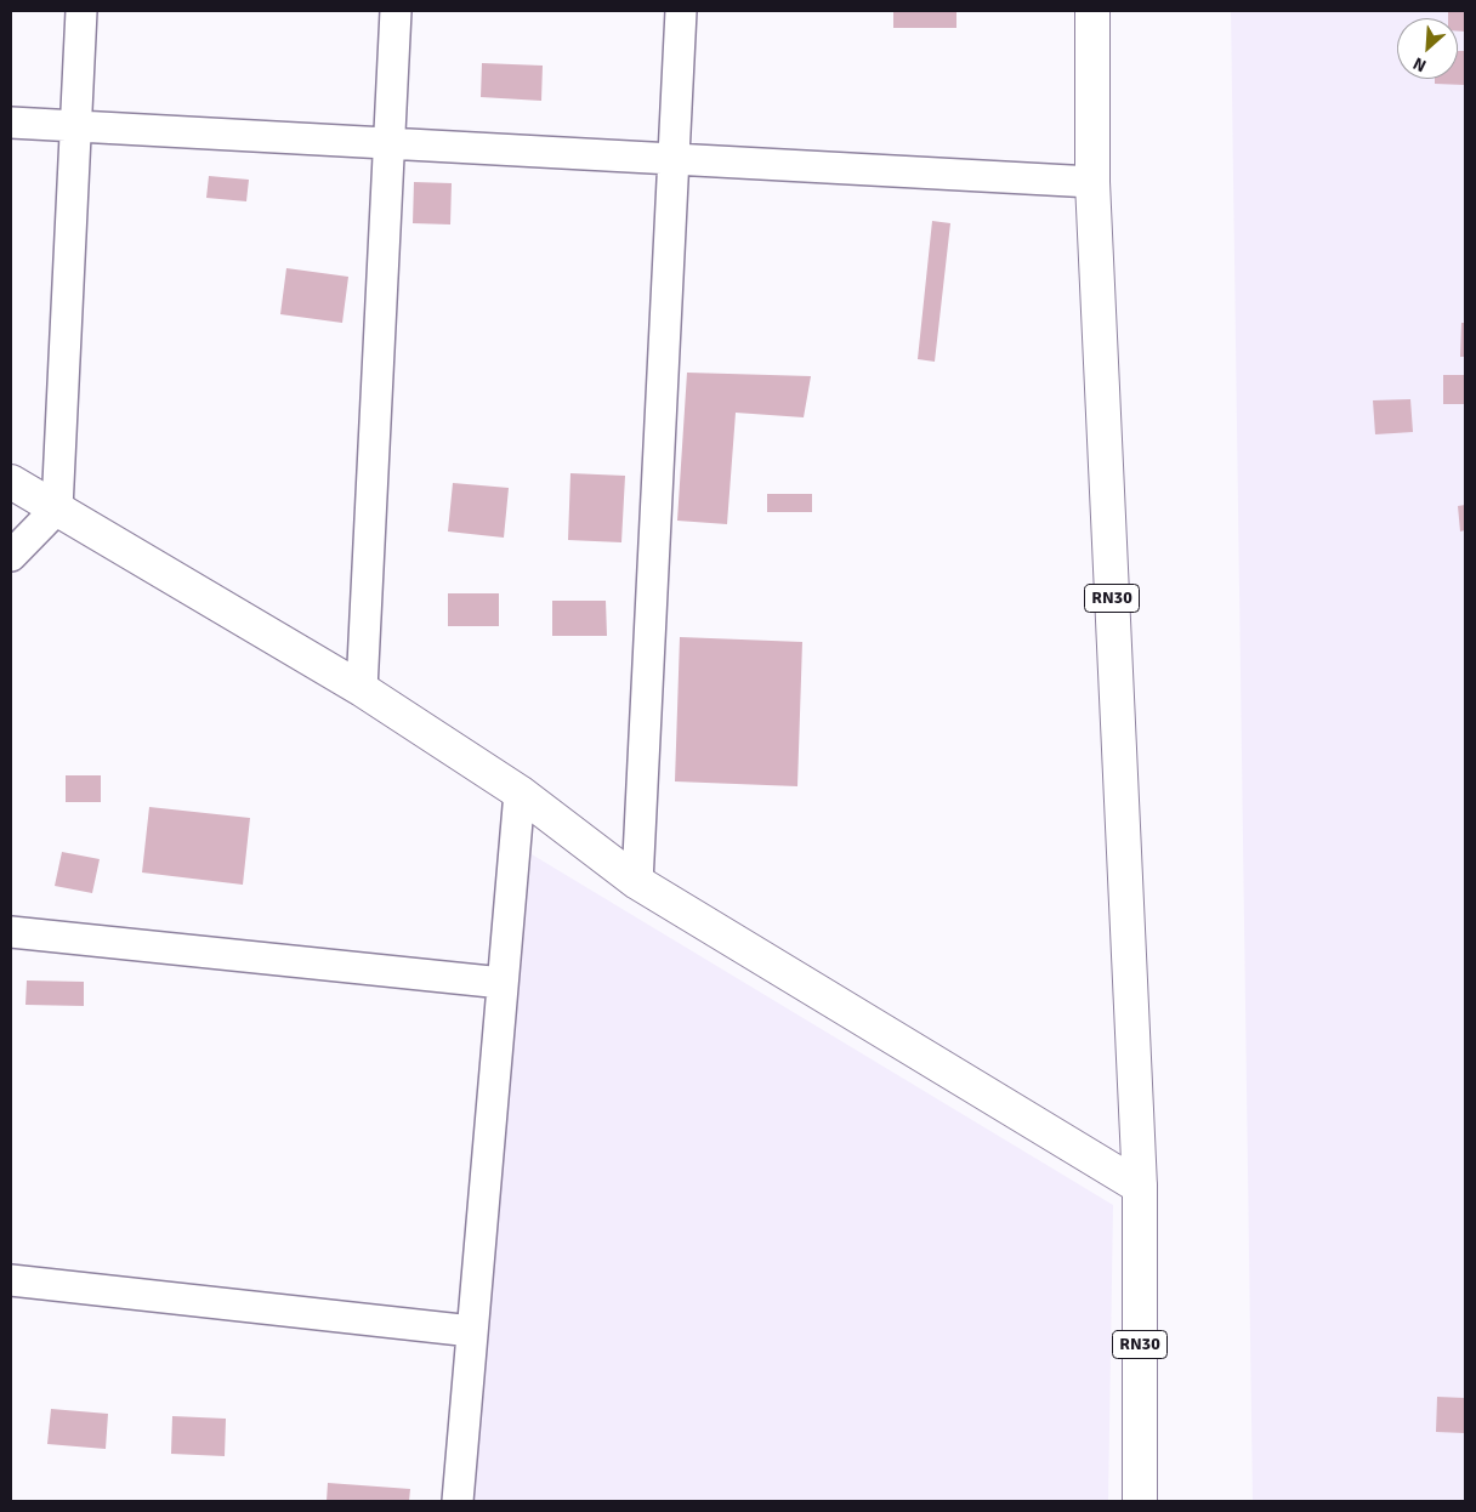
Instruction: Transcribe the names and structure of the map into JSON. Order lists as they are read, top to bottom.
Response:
{
  "streets": {
    "main road": ["RN30"]
  },
  "north": "bottom left"
}
